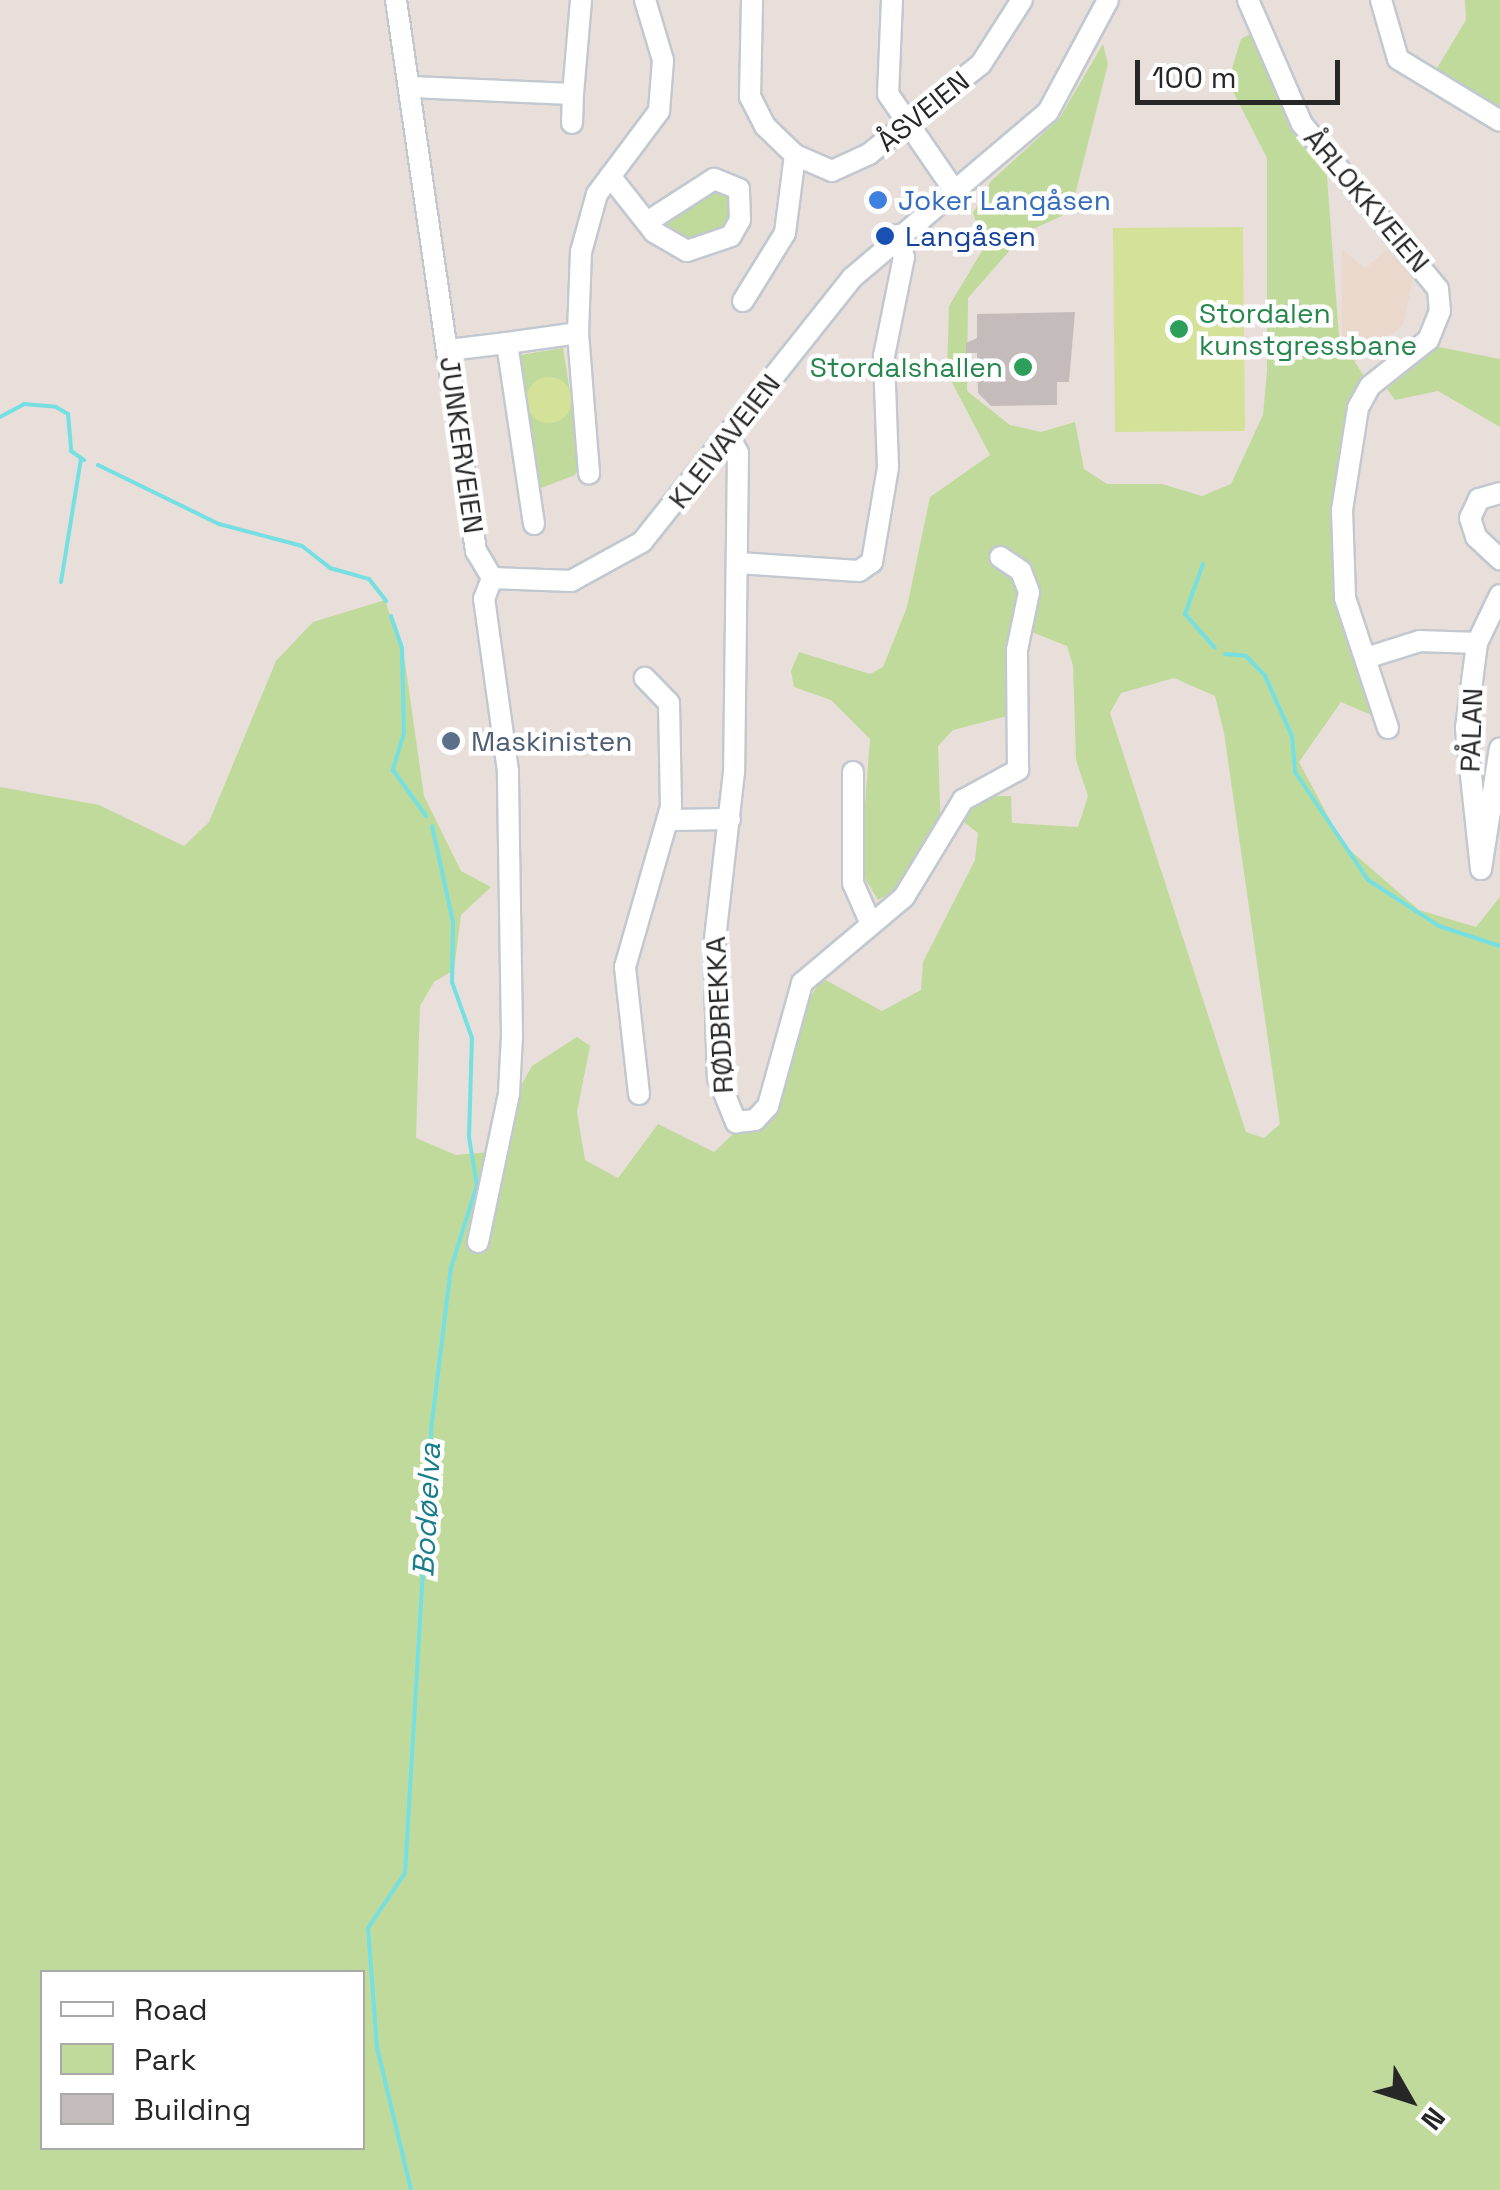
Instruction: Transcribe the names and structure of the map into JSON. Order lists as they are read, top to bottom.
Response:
{
  "streets": {
    "street": [
      "ÅSVEIEN",
      "ÅRLOKKVEIEN",
      "KLEIVAVEIEN",
      "JUNKERVEIEN",
      "PÅLAN",
      "RØDBREKKA"
    ]
  },
  "crossings": [
    ["KLEIVAVEIEN", "JUNKERVEIEN"],
    ["KLEIVAVEIEN", "RØDBREKKA"]
  ],
  "water": ["Bodøelva"],
  "places": [
    "Joker Langåsen",
    "Langåsen",
    "Stordalen kunstgressbane",
    "Stordalshallen",
    "Maskinisten"
  ],
  "legend": ["Road", "Park", "Building"],
  "scale_bar": "100 m",
  "north": "bottom right"
}
